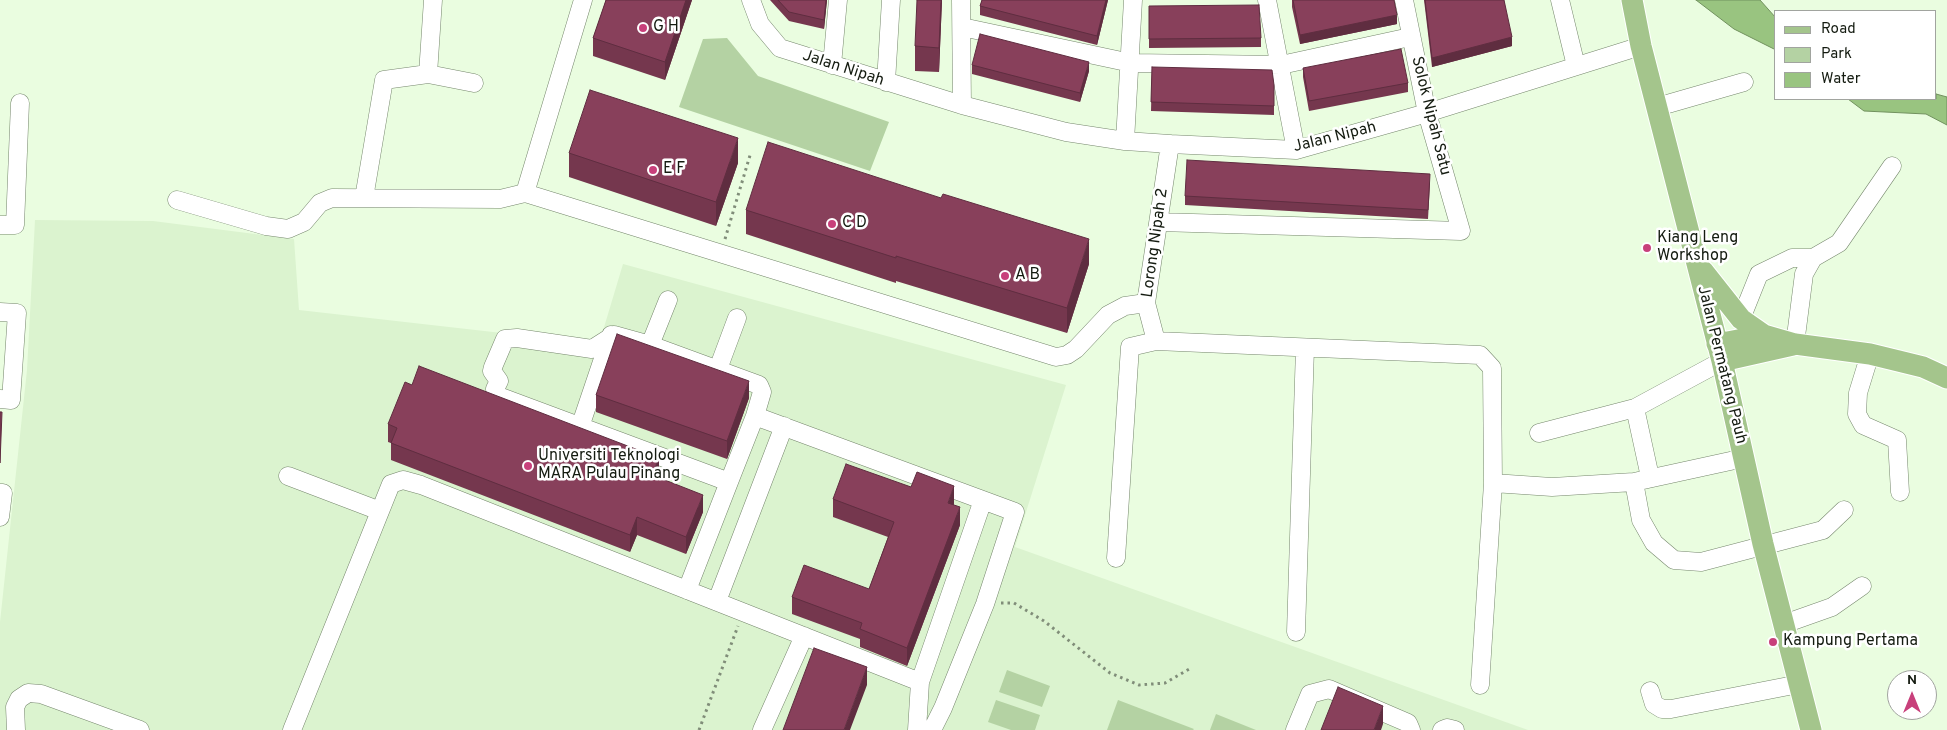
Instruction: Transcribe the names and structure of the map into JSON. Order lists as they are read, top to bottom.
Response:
{
  "streets": {
    "main road": ["Jalan Permatang Pauh"],
    "street": ["Jalan Nipah", "Solok Nipah Satu", "Lorong Nipah 2"]
  },
  "crossings": [
    ["Jalan Nipah", "Solok Nipah Satu"],
    ["Jalan Nipah", "Lorong Nipah 2"],
    ["Jalan Nipah", "Jalan Permatang Pauh"],
    ["Solok Nipah Satu", "Lorong Nipah 2"]
  ],
  "places": [
    "G H",
    "E F",
    "C D",
    "Kiang Leng Workshop",
    "A B",
    "Universiti Teknologi MARA Pulau Pinang",
    "Kampung Pertama"
  ],
  "legend": ["Road", "Park", "Water"],
  "north": "top"
}
